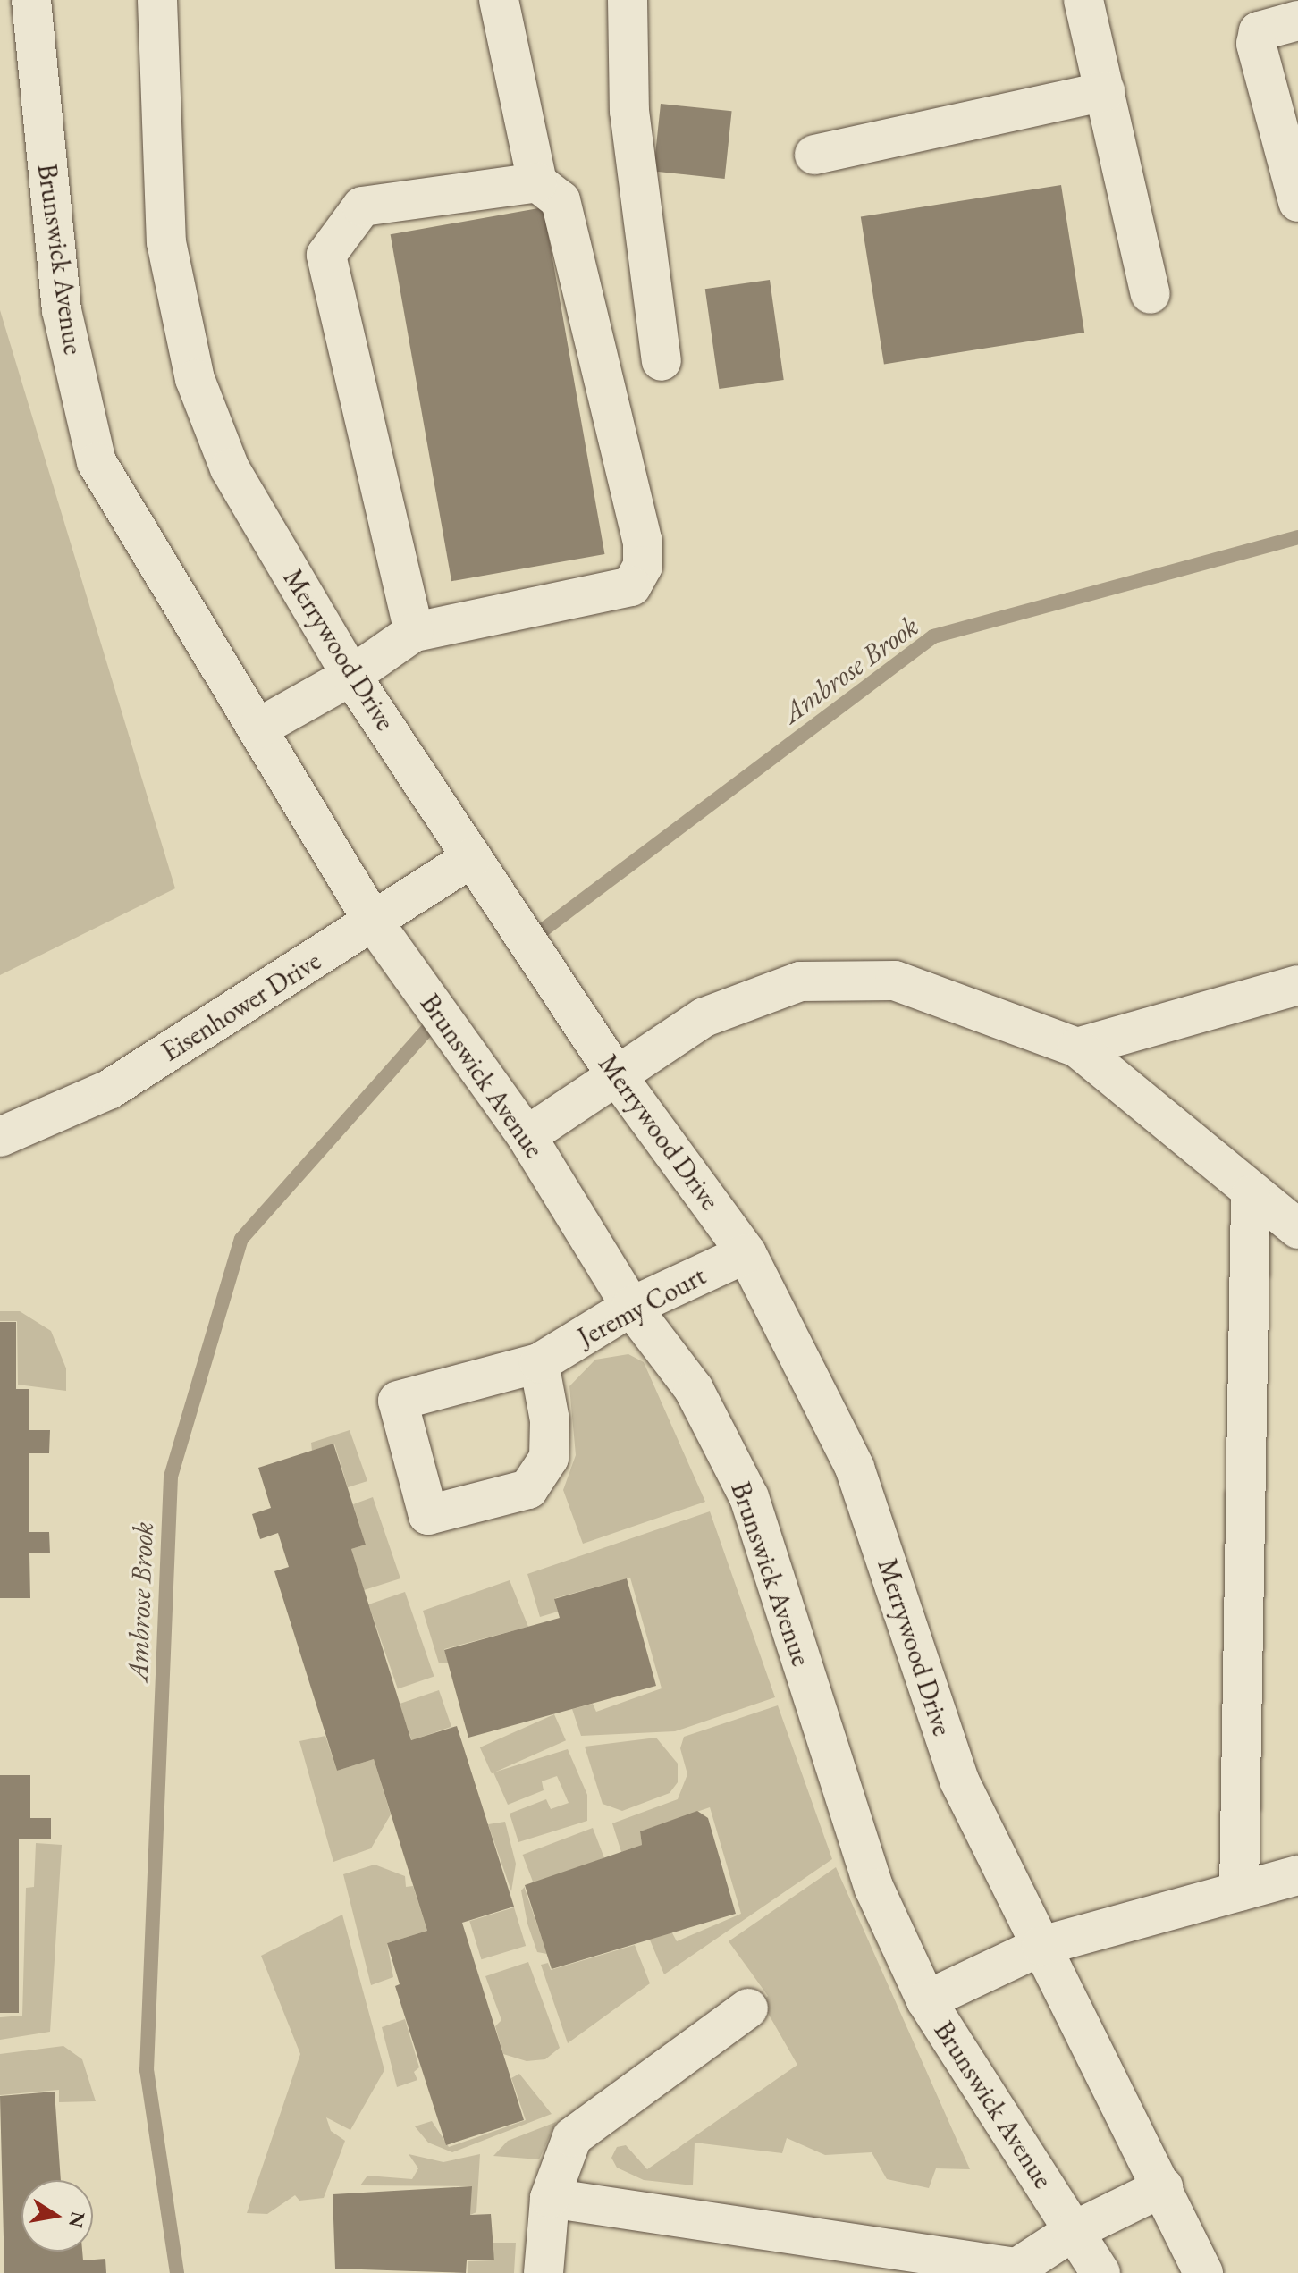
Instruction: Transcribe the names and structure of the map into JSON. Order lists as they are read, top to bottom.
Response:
{
  "streets": {
    "street": [
      "Brunswick Avenue",
      "Merrywood Drive",
      "Eisenhower Drive",
      "Jeremy Court"
    ]
  },
  "crossings": [
    ["Brunswick Avenue", "Eisenhower Drive"],
    ["Brunswick Avenue", "Jeremy Court"],
    ["Merrywood Drive", "Eisenhower Drive"],
    ["Merrywood Drive", "Jeremy Court"]
  ],
  "water": ["Ambrose Brook"],
  "north": "right"
}
